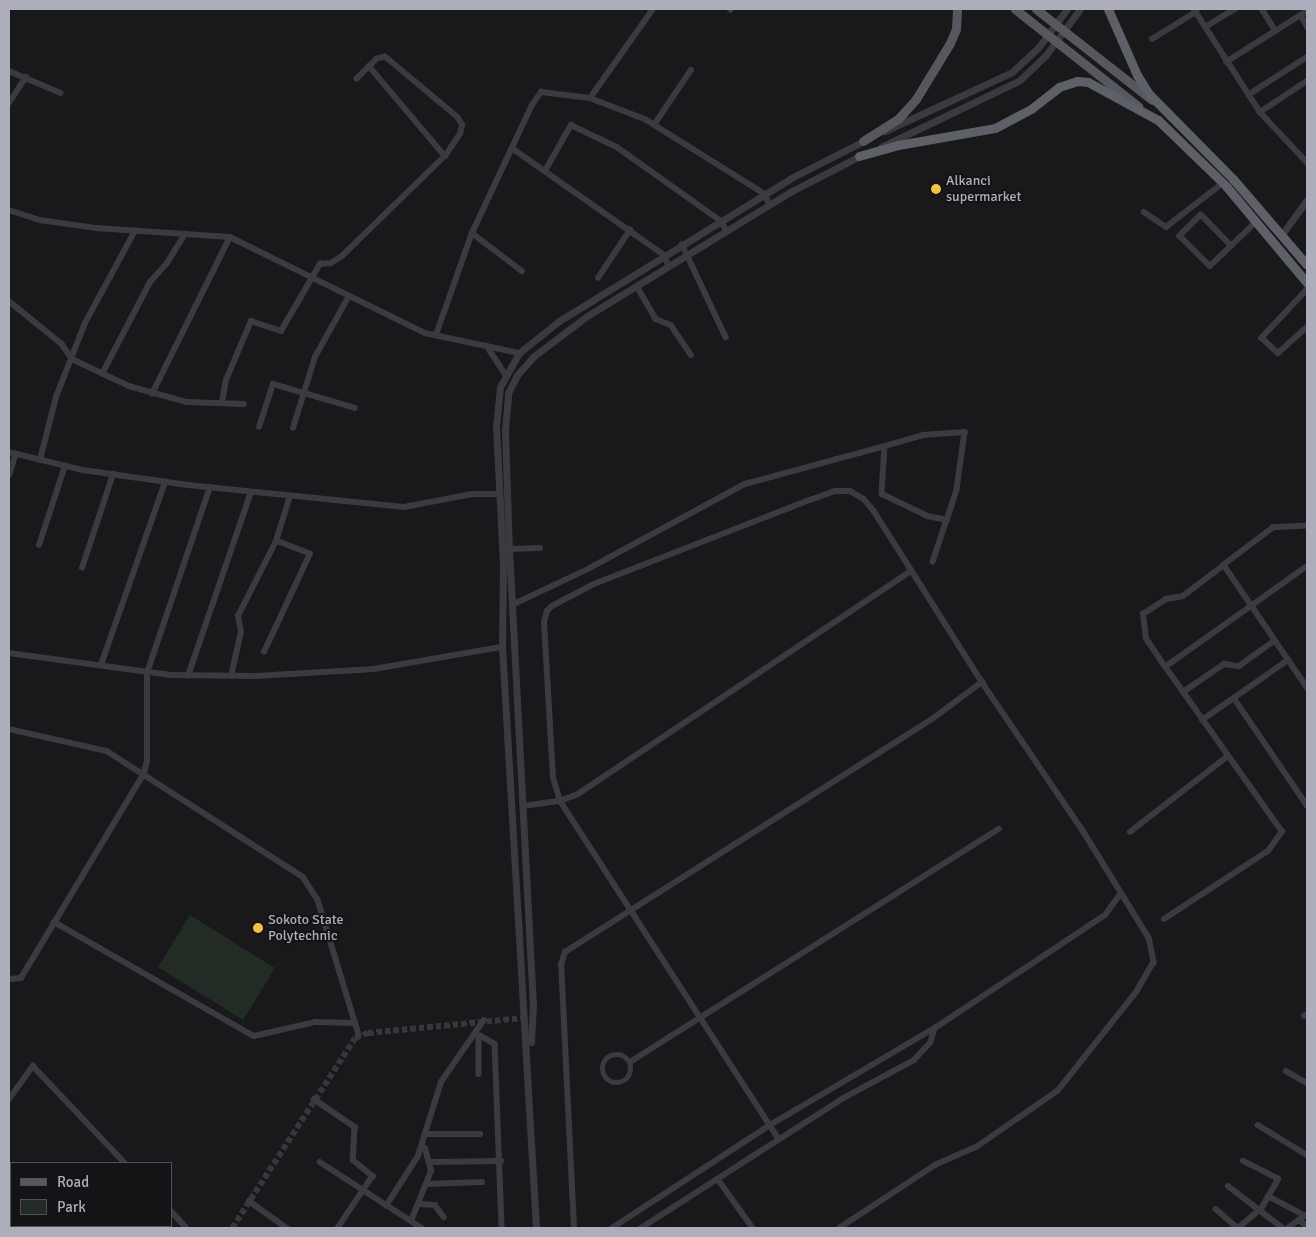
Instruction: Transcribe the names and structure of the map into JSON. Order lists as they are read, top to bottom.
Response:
{
  "places": ["Alkanci supermarket", "Sokoto State Polytechnic"],
  "legend": ["Road", "Park"]
}
